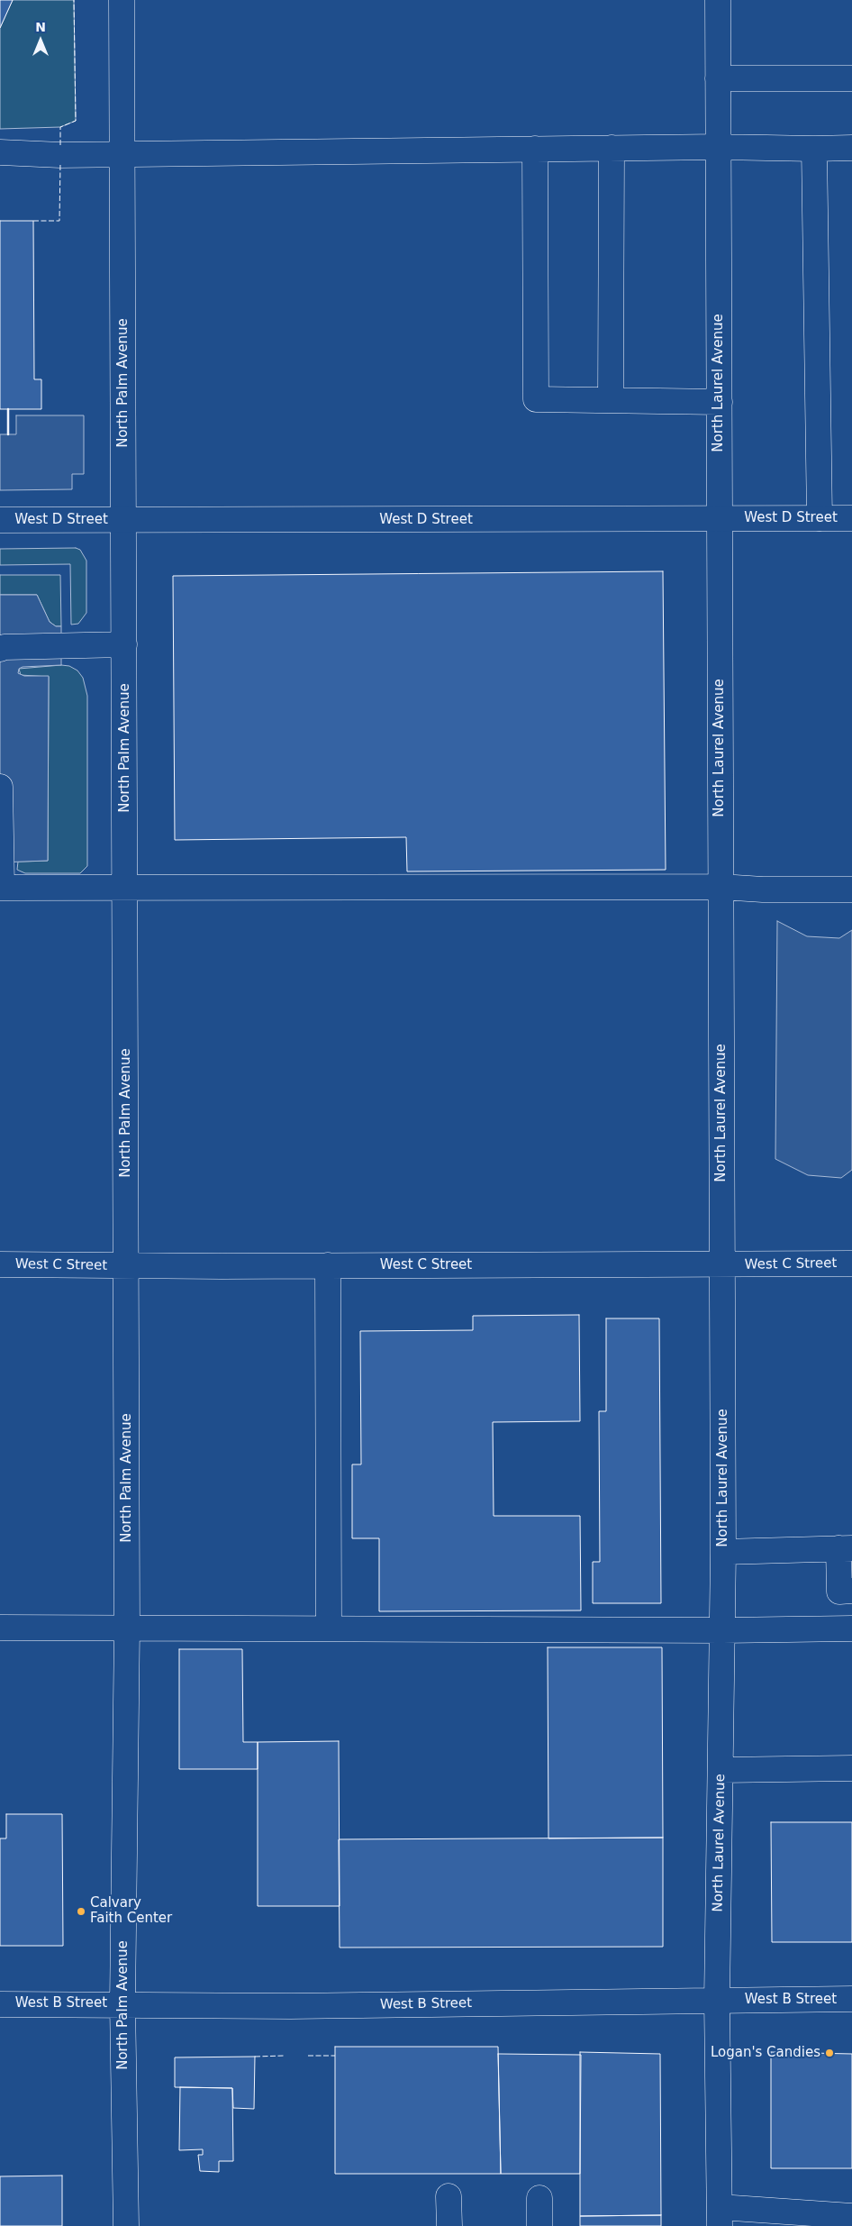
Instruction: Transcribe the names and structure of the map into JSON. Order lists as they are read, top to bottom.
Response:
{
  "streets": {
    "street": [
      "North Palm Avenue",
      "North Laurel Avenue",
      "West D Street",
      "West C Street",
      "West B Street"
    ]
  },
  "crossings": [
    ["North Palm Avenue", "West D Street"],
    ["North Palm Avenue", "West C Street"],
    ["North Palm Avenue", "West B Street"],
    ["North Laurel Avenue", "West D Street"],
    ["North Laurel Avenue", "West C Street"],
    ["North Laurel Avenue", "West B Street"]
  ],
  "places": ["Calvary Faith Center", "Logan's Candies"],
  "north": "top"
}
